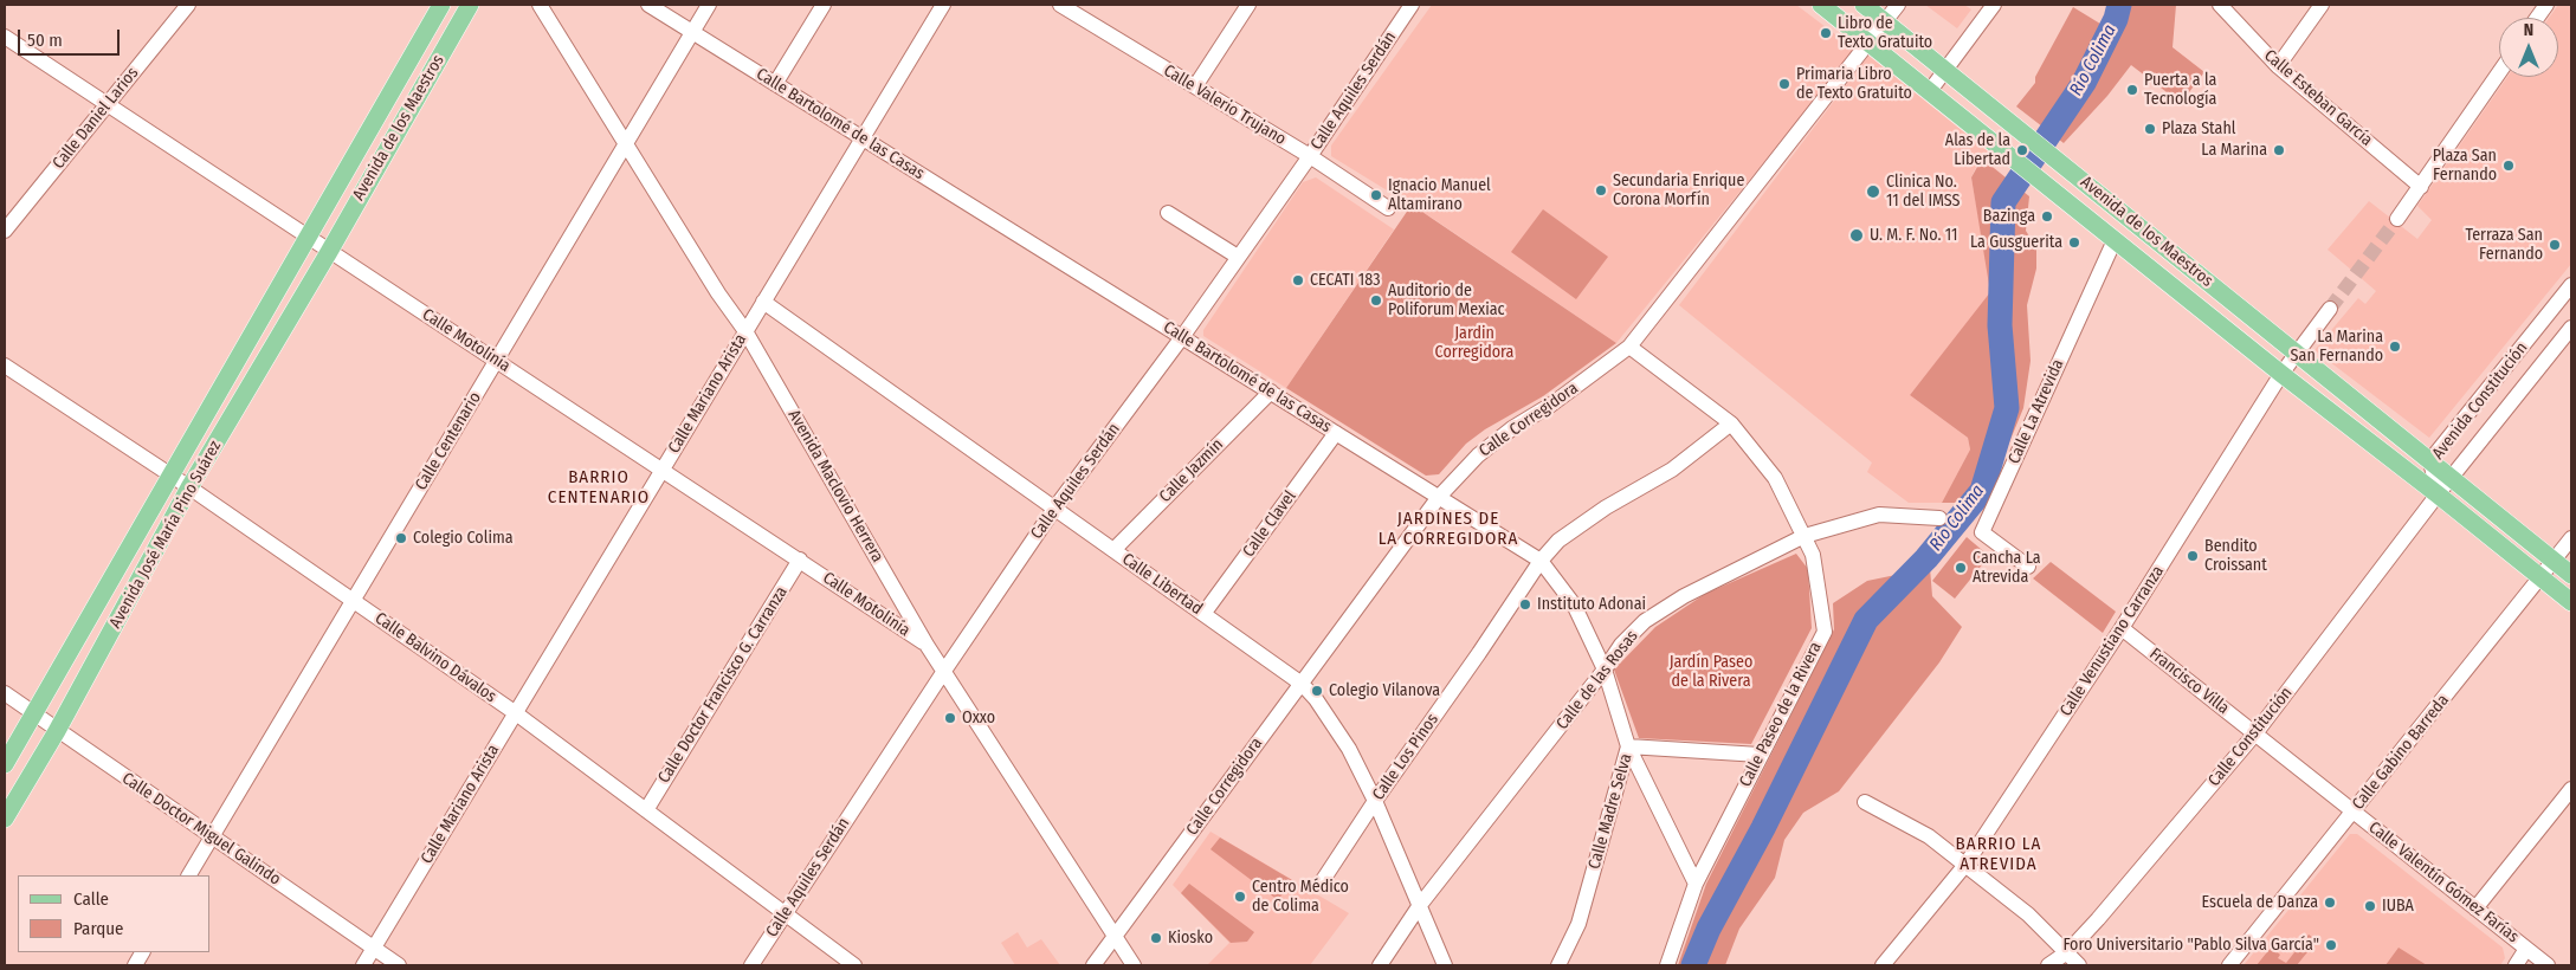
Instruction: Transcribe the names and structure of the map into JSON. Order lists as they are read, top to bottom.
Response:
{
  "streets": {
    "main road": ["Avenida de los Maestros", "Avenida José María Pino Suárez"],
    "street": [
      "Calle Aquiles Serdán",
      "Calle Esteban García",
      "Calle Valerio Trujano",
      "Calle Daniel Larios",
      "Calle Bartolomé de las Casas",
      "Calle Motolinía",
      "Calle Mariano Arista",
      "Avenida Constitución",
      "Calle La Atrevida",
      "Calle Corregidora",
      "Calle Centenario",
      "Calle Jazmín",
      "Avenida Maclovio Herrera",
      "Calle Clavel",
      "Calle Libertad",
      "Calle Venustiano Carranza",
      "Calle Balvino Dávalos",
      "Calle de las Rosas",
      "Francisco Villa",
      "Calle Doctor Francisco G. Carranza",
      "Calle Paseo de la Rivera",
      "Calle Constitución",
      "Calle Gabino Barreda",
      "Calle Los Pinos",
      "Calle Madre Selva",
      "Calle Doctor Miguel Galindo",
      "Calle Valentín Gómez Farías"
    ]
  },
  "crossings": [
    ["Calle Aquiles Serdán", "Calle Valerio Trujano"],
    ["Calle Aquiles Serdán", "Calle Bartolomé de las Casas"],
    ["Calle Aquiles Serdán", "Avenida Maclovio Herrera"],
    ["Calle Aquiles Serdán", "Calle Libertad"],
    ["Calle Aquiles Serdán", "Calle Balvino Dávalos"],
    ["Calle Daniel Larios", "Calle Motolinía"],
    ["Calle Bartolomé de las Casas", "Calle Mariano Arista"],
    ["Calle Bartolomé de las Casas", "Calle Corregidora"],
    ["Calle Bartolomé de las Casas", "Calle Centenario"],
    ["Calle Bartolomé de las Casas", "Calle Jazmín"],
    ["Calle Bartolomé de las Casas", "Calle Clavel"],
    ["Calle Bartolomé de las Casas", "Calle de las Rosas"],
    ["Calle Bartolomé de las Casas", "Calle Paseo de la Rivera"],
    ["Calle Bartolomé de las Casas", "Calle Los Pinos"],
    ["Calle Bartolomé de las Casas", "Calle Madre Selva"],
    ["Avenida de los Maestros", "Calle Motolinía"],
    ["Avenida de los Maestros", "Avenida Constitución"],
    ["Avenida de los Maestros", "Calle La Atrevida"],
    ["Avenida de los Maestros", "Calle Corregidora"],
    ["Avenida de los Maestros", "Avenida José María Pino Suárez"],
    ["Avenida de los Maestros", "Calle Venustiano Carranza"],
    ["Avenida de los Maestros", "Calle Constitución"],
    ["Avenida de los Maestros", "Calle Gabino Barreda"],
    ["Calle Motolinía", "Calle Mariano Arista"],
    ["Calle Motolinía", "Calle Centenario"],
    ["Calle Motolinía", "Avenida Maclovio Herrera"],
    ["Calle Motolinía", "Avenida José María Pino Suárez"],
    ["Calle Motolinía", "Calle Doctor Francisco G. Carranza"],
    ["Calle Mariano Arista", "Avenida Maclovio Herrera"],
    ["Calle Mariano Arista", "Calle Libertad"],
    ["Calle Mariano Arista", "Calle Balvino Dávalos"],
    ["Calle Mariano Arista", "Calle Doctor Miguel Galindo"],
    ["Avenida Constitución", "Calle Constitución"],
    ["Calle Corregidora", "Avenida Maclovio Herrera"],
    ["Calle Corregidora", "Calle Libertad"],
    ["Calle Corregidora", "Calle Paseo de la Rivera"],
    ["Calle Centenario", "Avenida Maclovio Herrera"],
    ["Calle Centenario", "Calle Balvino Dávalos"],
    ["Calle Centenario", "Calle Doctor Miguel Galindo"],
    ["Calle Jazmín", "Calle Libertad"],
    ["Calle Clavel", "Calle Libertad"],
    ["Avenida José María Pino Suárez", "Calle Balvino Dávalos"],
    ["Avenida José María Pino Suárez", "Calle Doctor Miguel Galindo"],
    ["Calle Libertad", "Calle de las Rosas"],
    ["Calle Libertad", "Calle Los Pinos"],
    ["Calle Venustiano Carranza", "Francisco Villa"],
    ["Calle Balvino Dávalos", "Calle Doctor Francisco G. Carranza"],
    ["Calle de las Rosas", "Calle Paseo de la Rivera"],
    ["Francisco Villa", "Calle Constitución"],
    ["Francisco Villa", "Calle Valentín Gómez Farías"],
    ["Calle Paseo de la Rivera", "Calle Los Pinos"],
    ["Calle Paseo de la Rivera", "Calle Madre Selva"],
    ["Calle Constitución", "Calle Valentín Gómez Farías"],
    ["Calle Gabino Barreda", "Calle Valentín Gómez Farías"]
  ],
  "districts": ["BARRIO CENTENARIO", "JARDINES DE LA CORREGIDORA", "BARRIO LA ATREVIDA"],
  "water": ["Río Colima"],
  "parks": ["Jardin Corregidora", "Jardín Paseo de la Rivera"],
  "places": [
    "Libro de Texto Gratuito",
    "Primaria Libro de Texto Gratuito",
    "Puerta a la Tecnología",
    "Plaza Stahl",
    "Alas de la Libertad",
    "La Marina",
    "Plaza San Fernando",
    "Secundaria Enrique Corona Morfín",
    "Clinica No. 11 del IMSS",
    "Ignacio Manuel Altamirano",
    "Bazinga",
    "U. M. F. No. 11",
    "La Gusguerita",
    "Terraza San Fernando",
    "CECATI 183",
    "Auditorio de Poliforum Mexiac",
    "La Marina San Fernando",
    "Colegio Colima",
    "Bendito Croissant",
    "Cancha La Atrevida",
    "Instituto Adonai",
    "Colegio Vilanova",
    "Oxxo",
    "Centro Médico de Colima",
    "Escuela de Danza",
    "IUBA",
    "Kiosko",
    "Foro Universitario \"Pablo Silva García\""
  ],
  "legend": ["Calle", "Parque"],
  "scale_bar": "50 m",
  "north": "top"
}
